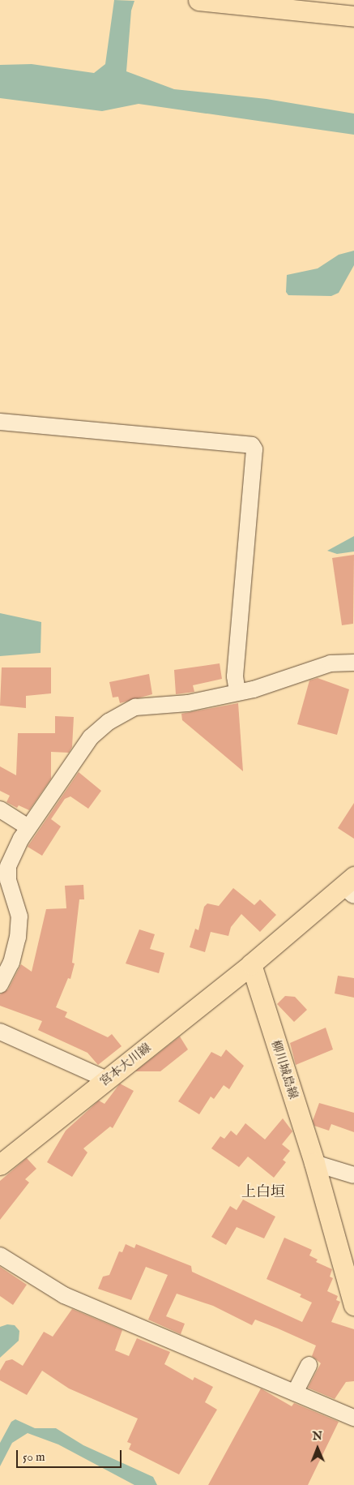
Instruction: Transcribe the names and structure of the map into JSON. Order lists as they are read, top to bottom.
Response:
{
  "streets": {
    "main road": ["宮本大川線", "柳川城島線"]
  },
  "crossings": [
    ["宮本大川線", "柳川城島線"]
  ],
  "districts": ["上白垣"],
  "scale_bar": "50 m",
  "north": "top"
}
